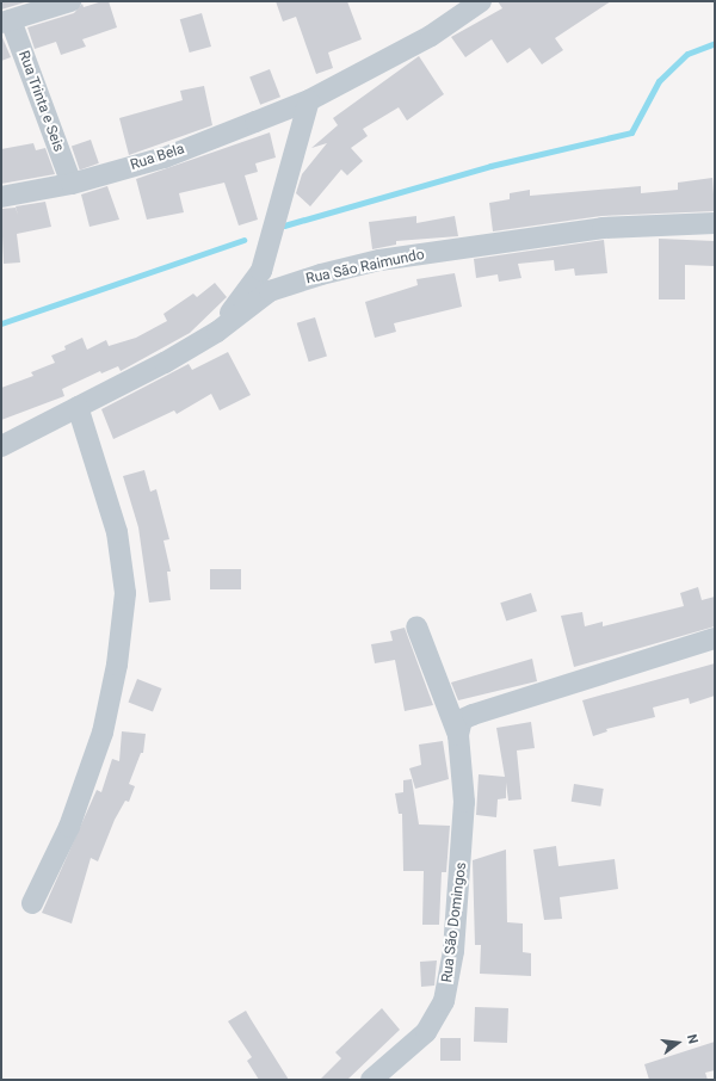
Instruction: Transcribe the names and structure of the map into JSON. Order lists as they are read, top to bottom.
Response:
{
  "streets": {
    "street": [
      "Rua Trinta e Seis",
      "Rua Bela",
      "Rua São Raimundo",
      "Rua São Domingos"
    ]
  },
  "crossings": [
    ["Rua Trinta e Seis", "Rua Bela"]
  ],
  "north": "right"
}
